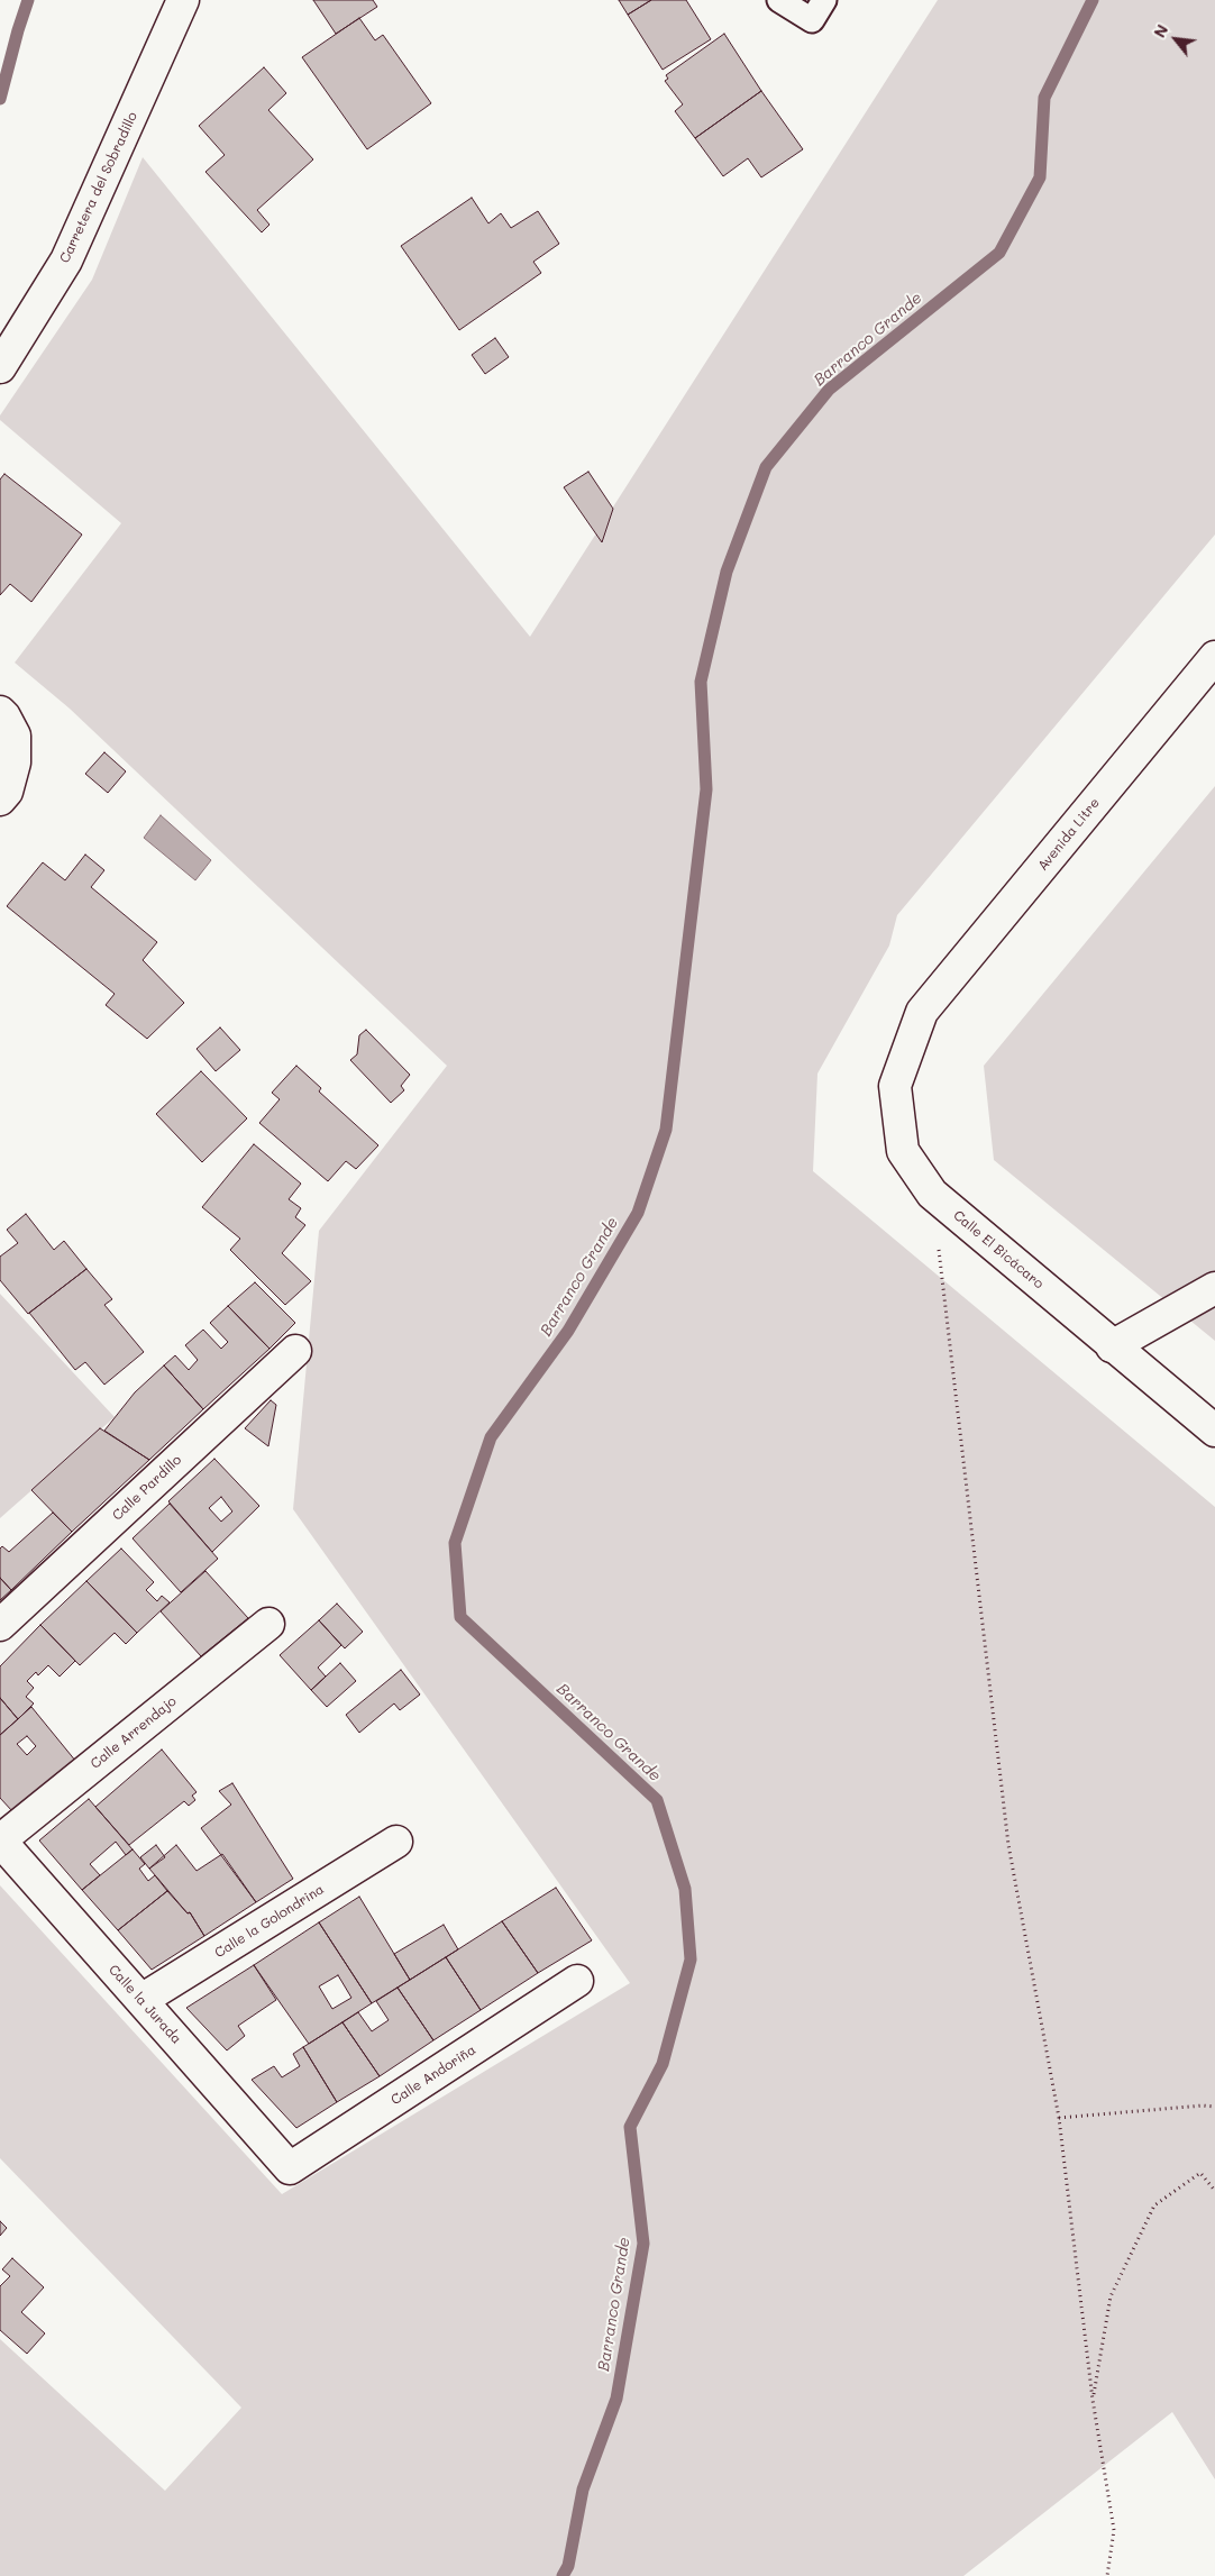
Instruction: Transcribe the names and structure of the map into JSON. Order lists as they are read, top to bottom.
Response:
{
  "streets": {
    "street": [
      "Carretera del Sobradillo",
      "Avenida Litre",
      "Calle El Bicácaro",
      "Calle Pardillo",
      "Calle Arrendajo",
      "Calle la Golondrina",
      "Calle la Jurada",
      "Calle Andoriña"
    ]
  },
  "crossings": [
    ["Avenida Litre", "Calle El Bicácaro"],
    ["Calle Arrendajo", "Calle la Jurada"],
    ["Calle la Golondrina", "Calle la Jurada"],
    ["Calle la Jurada", "Calle Andoriña"]
  ],
  "water": ["Barranco Grande"],
  "north": "top left"
}
